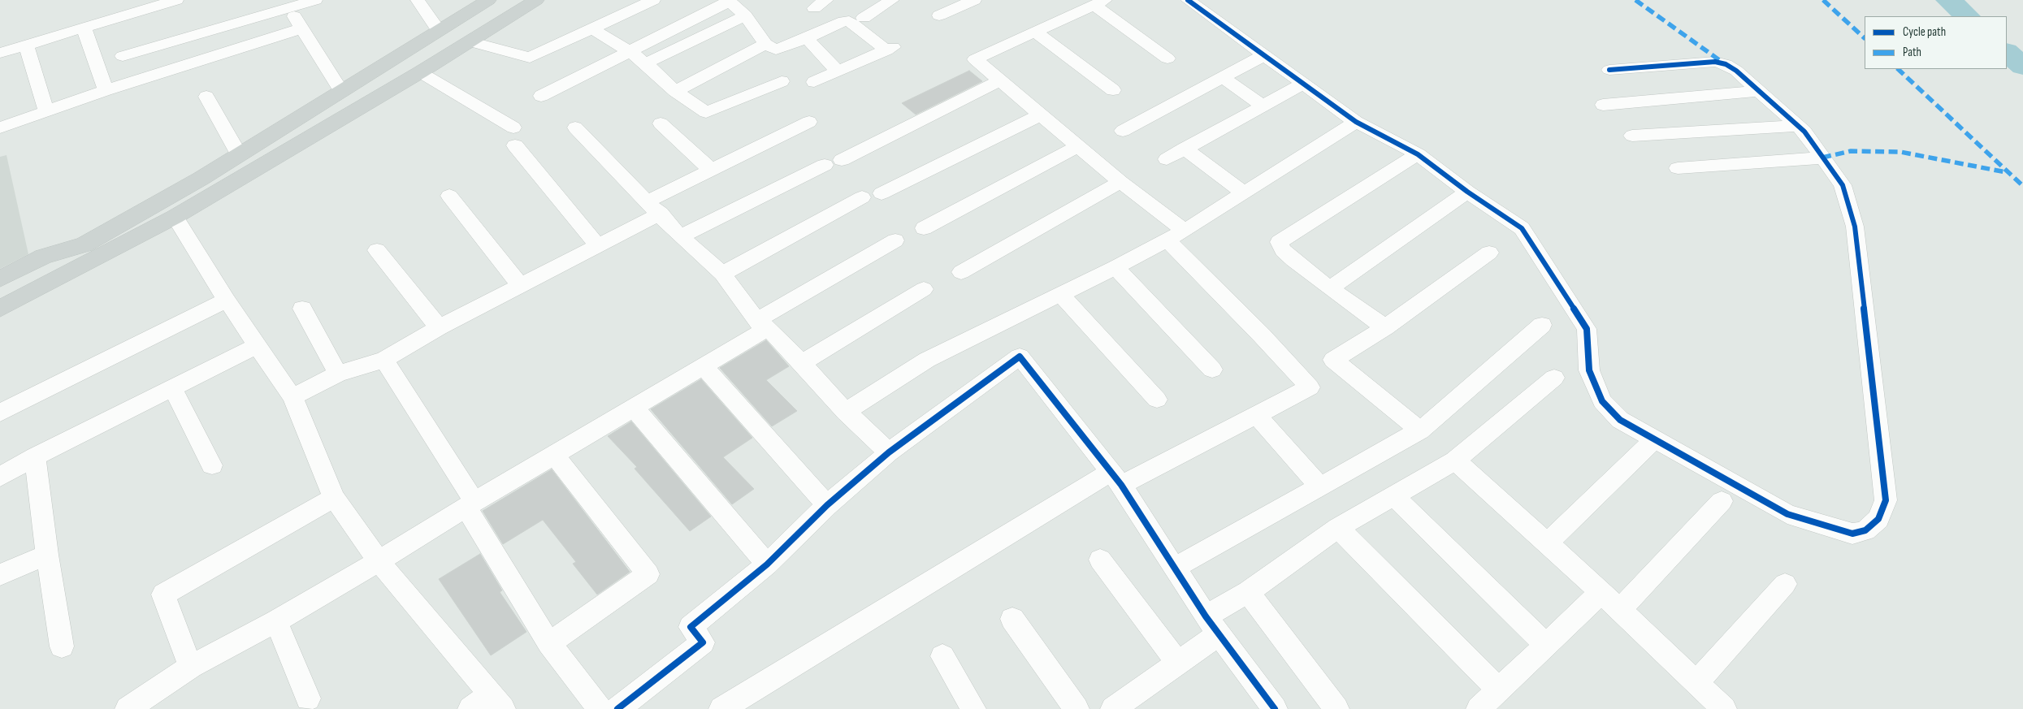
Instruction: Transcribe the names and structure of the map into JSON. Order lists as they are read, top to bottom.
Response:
{
  "legend": ["Cycle path", "Path"]
}
